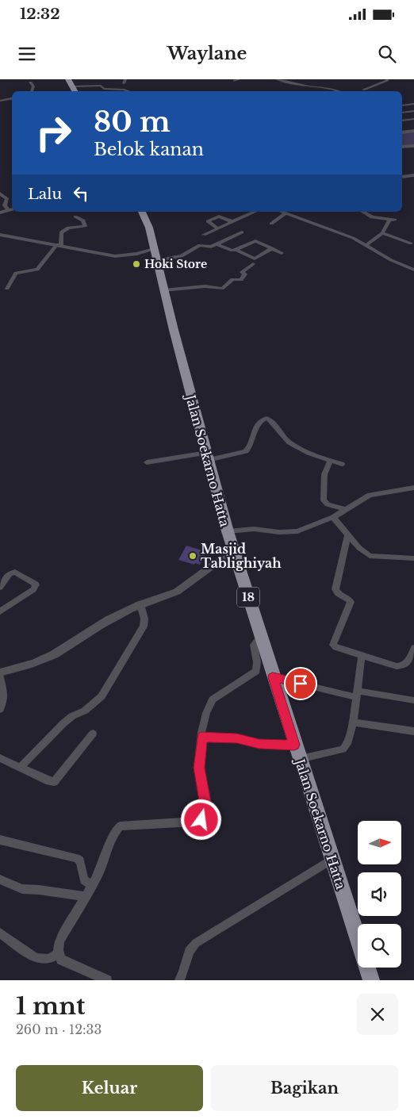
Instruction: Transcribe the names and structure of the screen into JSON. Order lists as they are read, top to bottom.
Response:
{
  "streets": {
    "highway": ["Jalan Soekarno Hatta", "18"]
  },
  "places": ["Hoki Store", "Masjid Tablighiyah"],
  "north": "right",
  "page": {
    "status": "12:32",
    "header": "Waylane",
    "turn": ["80 m", "Belok kanan"],
    "then": "Lalu",
    "heading": ["1 mnt", "260 m · 12:33"],
    "buttons": ["Keluar", "Bagikan"]
  }
}
